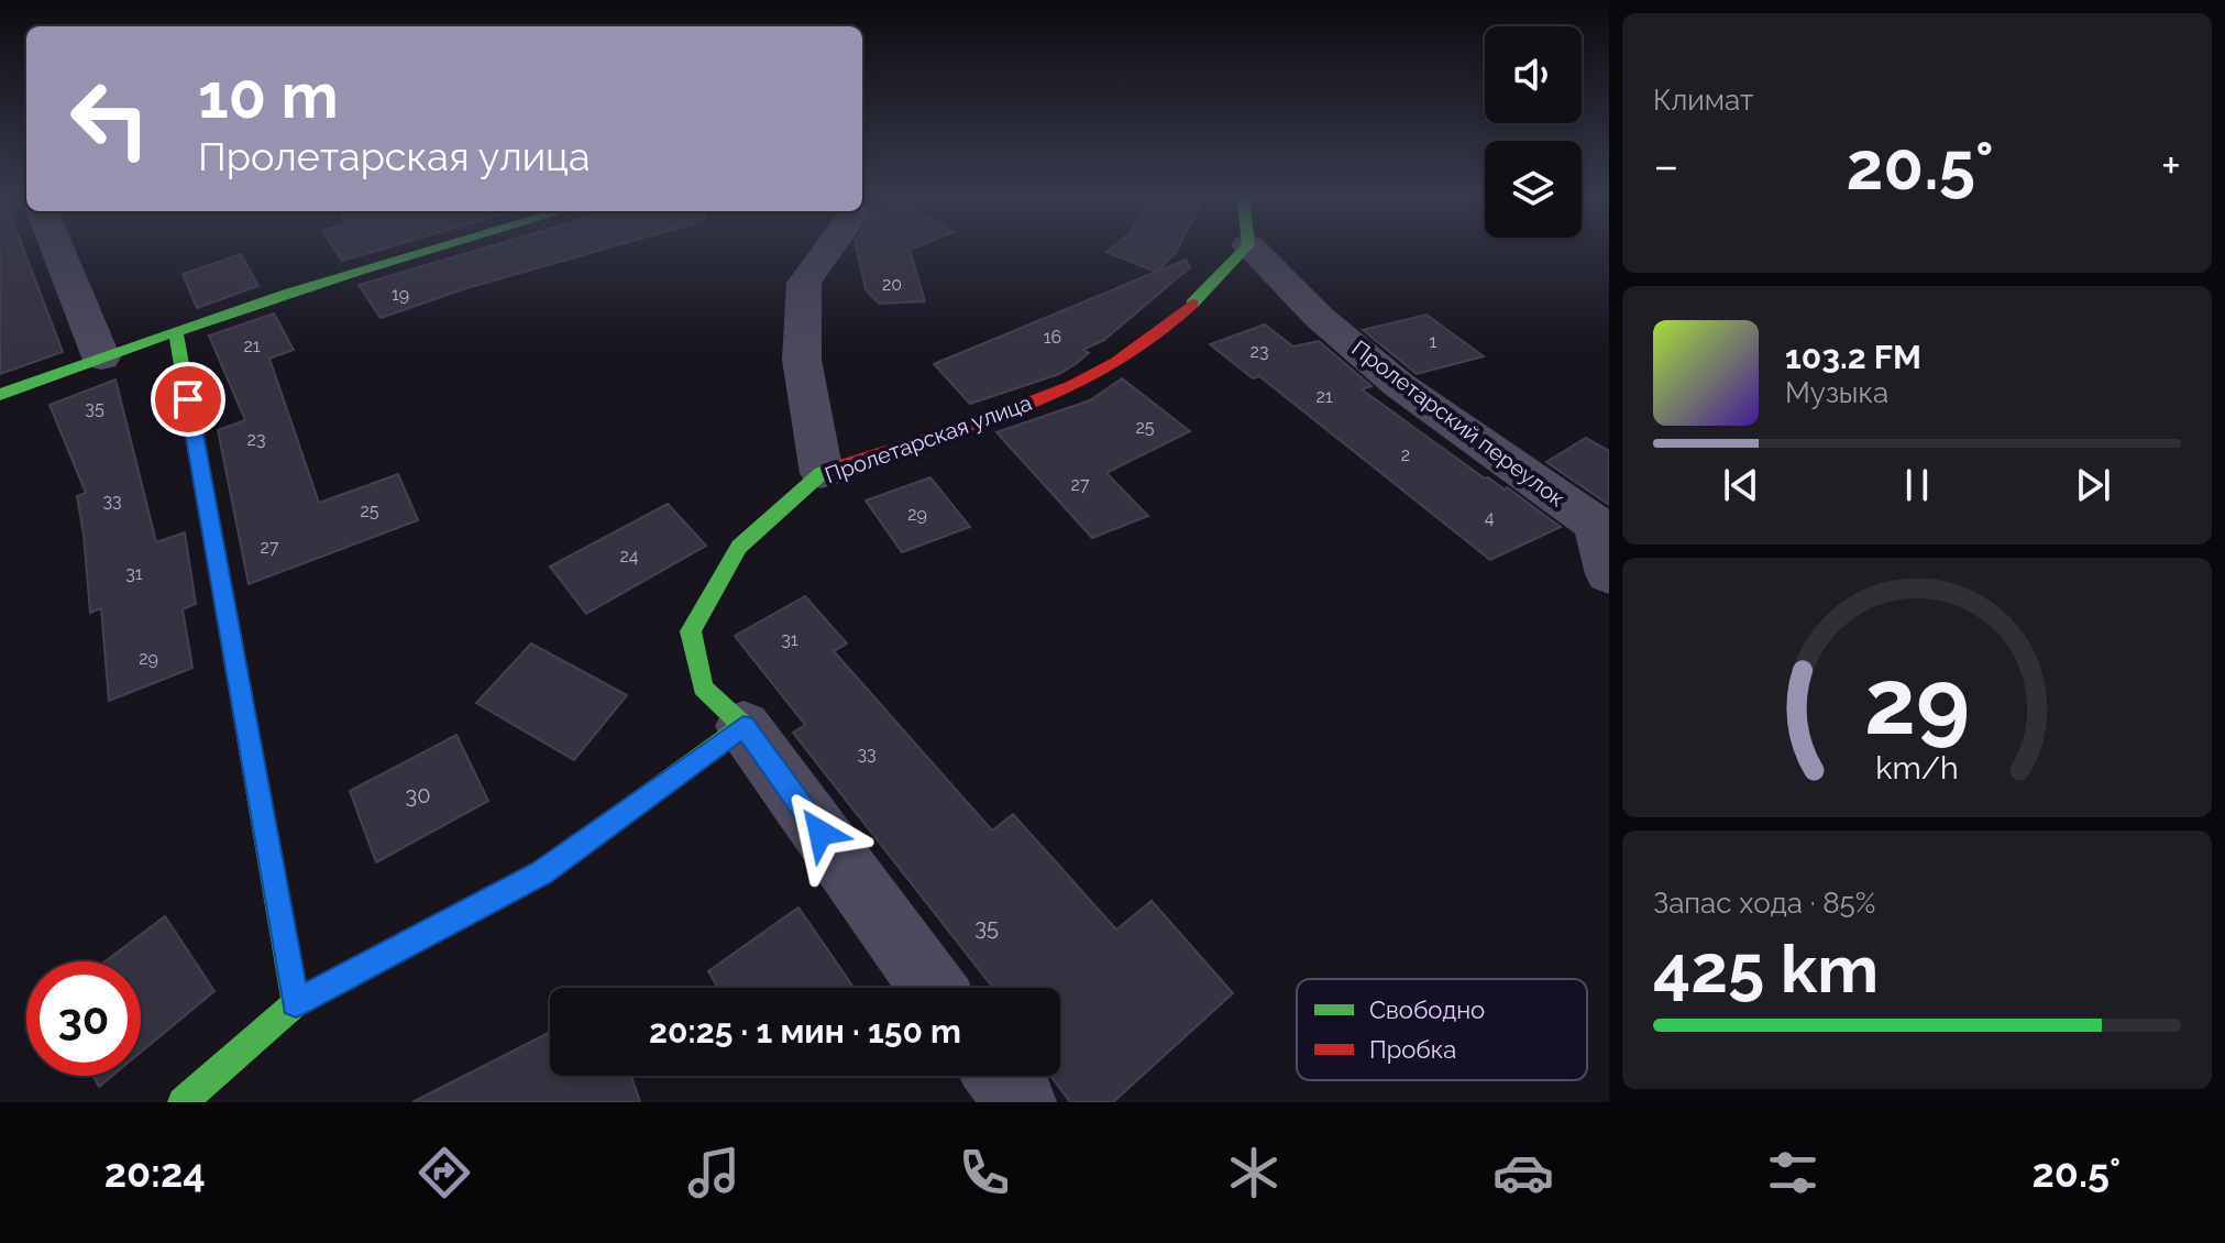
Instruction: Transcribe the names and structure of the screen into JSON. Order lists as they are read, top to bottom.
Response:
{
  "streets": {
    "street": ["Пролетарский переулок", "Пролетарская улица"]
  },
  "house_numbers": [
    "20",
    "19",
    "16",
    "1",
    "21",
    "23",
    "21",
    "35",
    "25",
    "23",
    "2",
    "27",
    "33",
    "25",
    "29",
    "4",
    "27",
    "24",
    "31",
    "31",
    "29",
    "33",
    "30",
    "35"
  ],
  "legend": ["Свободно", "Пробка"],
  "page": {
    "tile": [
      "Климат",
      ["Запас хода · 85%", "425 km"]
    ],
    "turn": ["10 m", "Пролетарская улица"],
    "heat": ["−", "20.5°", "+"],
    "song": ["103.2 FM", "Музыка"],
    "limit": "30",
    "trip": "20:25 · 1 мин · 150 m",
    "tabs": ["20:24", "20.5°"],
    "gauge": ["29", "km/h"]
  }
}
